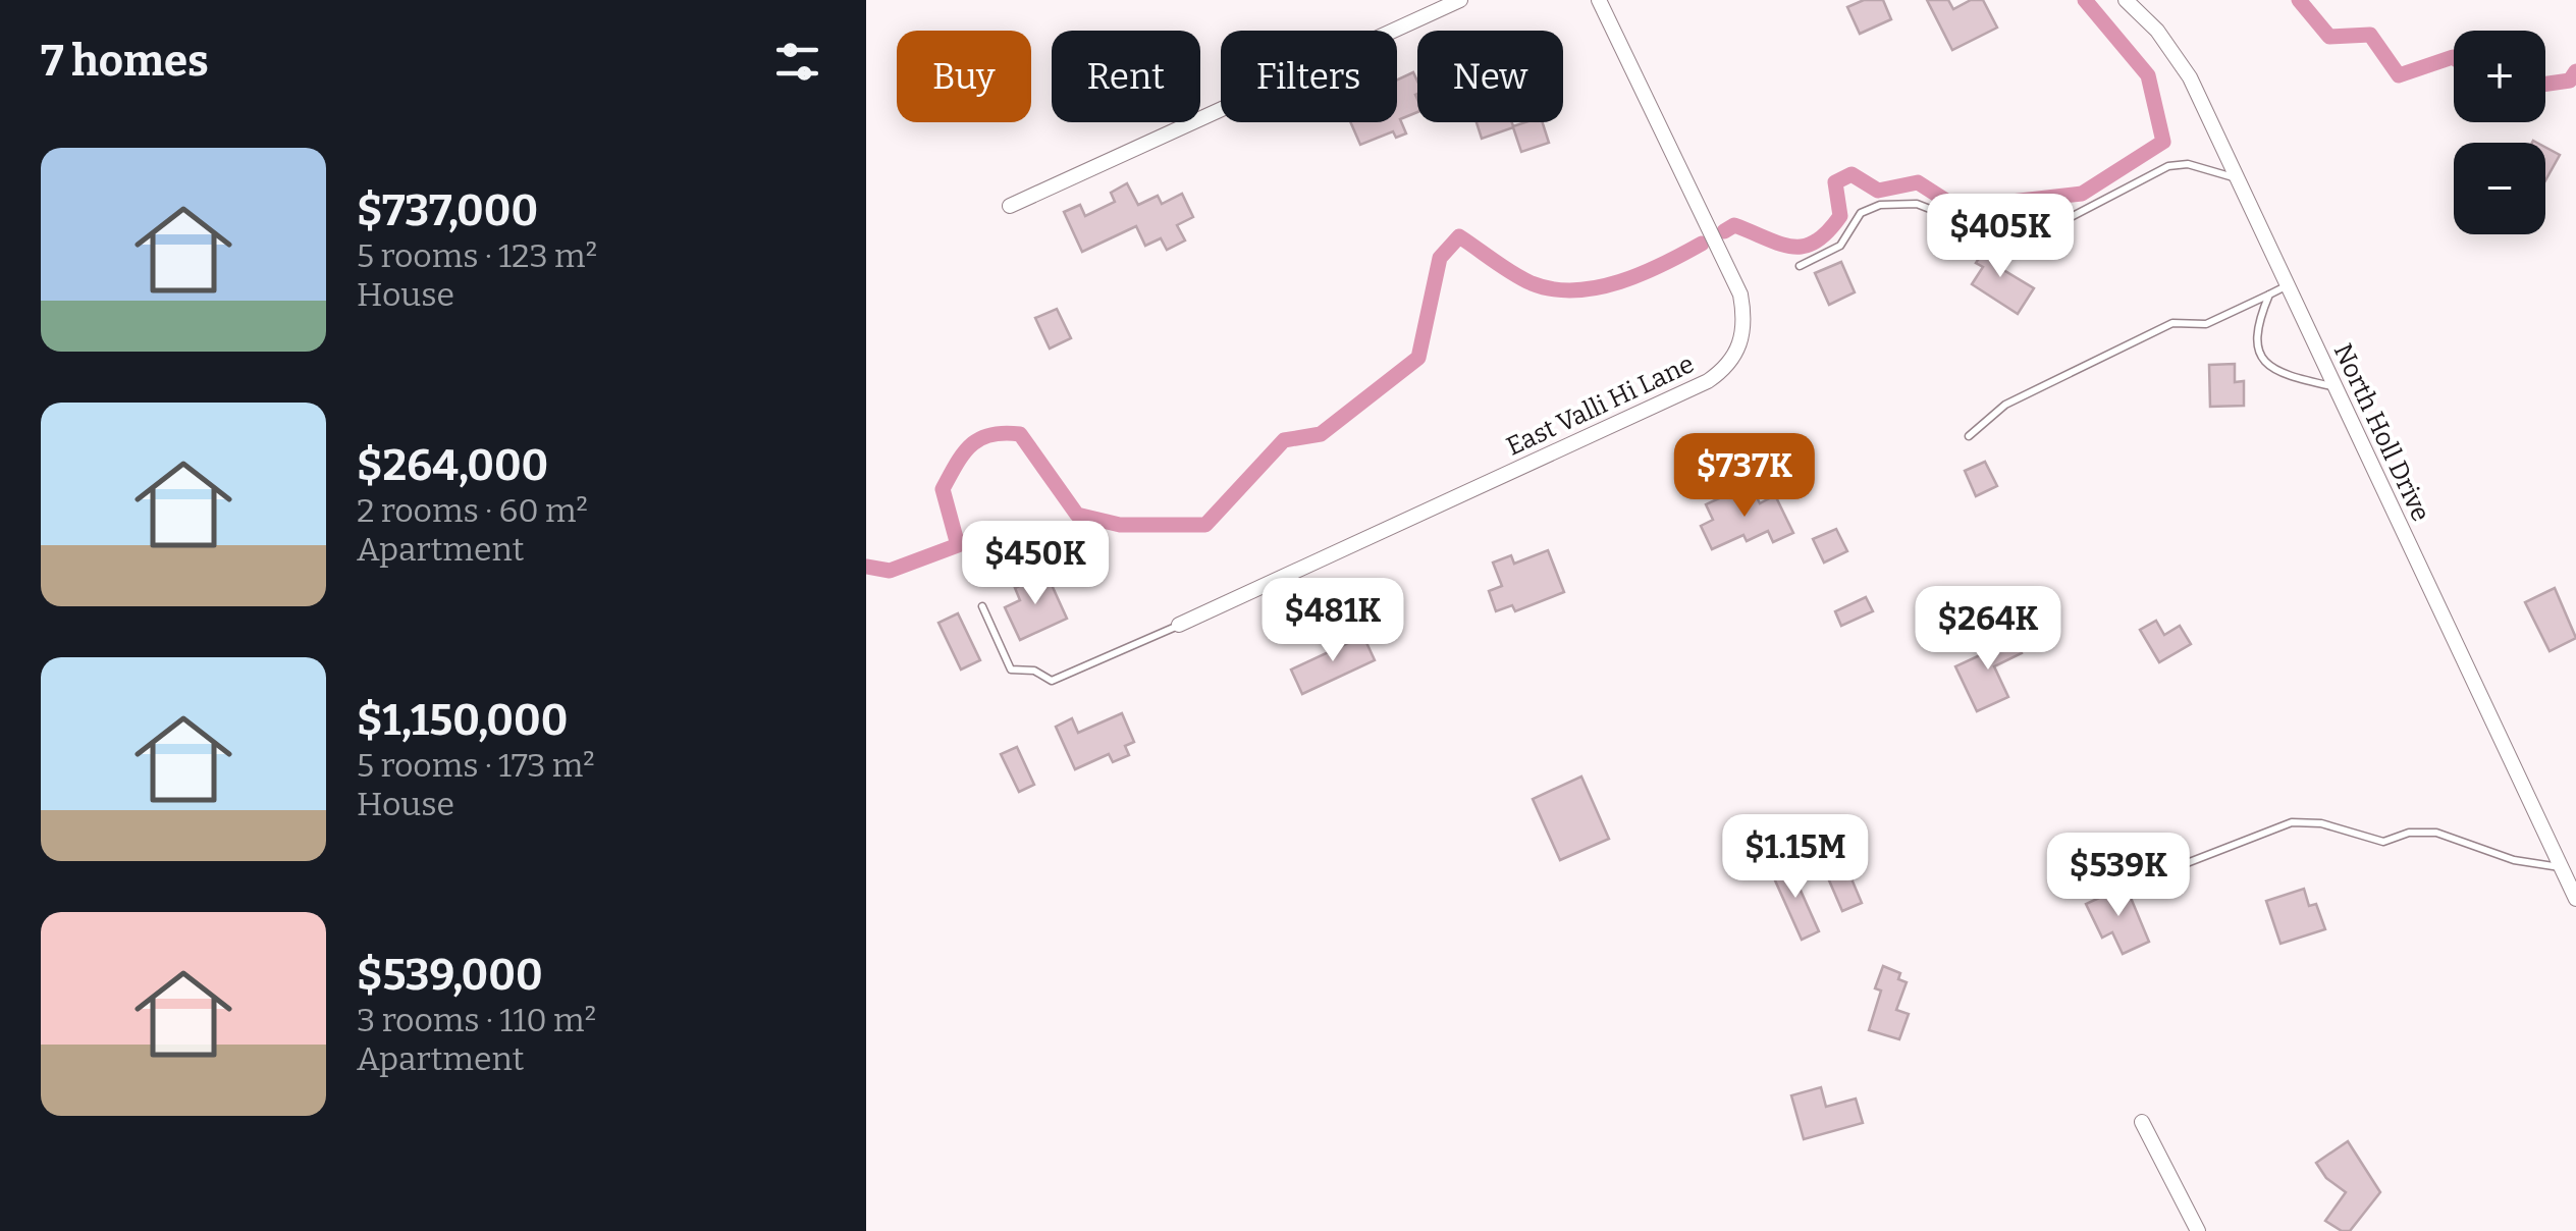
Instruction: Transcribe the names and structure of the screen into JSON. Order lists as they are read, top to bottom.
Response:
{
  "streets": {
    "street": ["East Valli Hi Lane", "North Holl Drive"]
  },
  "page": {
    "heading": "7 homes",
    "map_buttons": ["+", "−"],
    "chip": [
      "Buy",
      "Rent",
      "Filters",
      "New"
    ],
    "list": [
      {
        "name": "$737,000",
        "note": "5 rooms · 123 m² · House"
      },
      {
        "name": "$264,000",
        "note": "2 rooms · 60 m² · Apartment"
      },
      {
        "name": "$1,150,000",
        "note": "5 rooms · 173 m² · House"
      },
      {
        "name": "$539,000",
        "note": "3 rooms · 110 m² · Apartment"
      }
    ],
    "price": [
      "$405K",
      "$737K",
      "$450K",
      "$481K",
      "$264K",
      "$1.15M",
      "$539K"
    ]
  }
}
